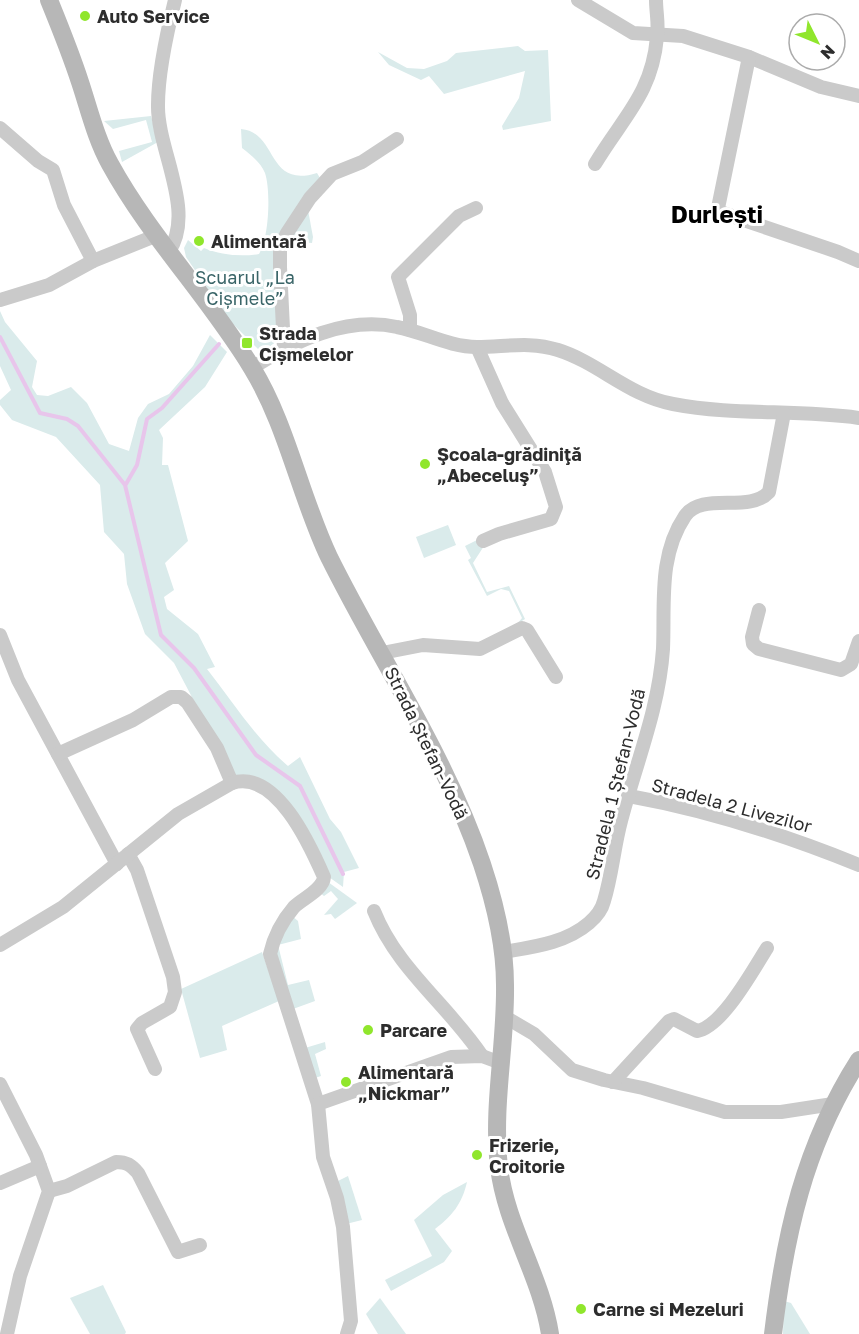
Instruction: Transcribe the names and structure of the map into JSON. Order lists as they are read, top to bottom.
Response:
{
  "streets": {
    "street": ["Strada Ștefan-Vodă", "Stradela 1 Ștefan-Vodă", "Stradela 2 Livezilor"]
  },
  "crossings": [
    ["Strada Ștefan-Vodă", "Stradela 1 Ștefan-Vodă"],
    ["Stradela 1 Ștefan-Vodă", "Stradela 2 Livezilor"]
  ],
  "districts": ["Durlești"],
  "parks": ["Scuarul „La Cișmele”"],
  "places": {
    "other": [
      "Auto Service",
      "Alimentară",
      "Şcoala-grădiniţă „Abeceluş”",
      "Parcare",
      "Alimentară „Nickmar”",
      "Frizerie, Croitorie",
      "Carne si Mezeluri"
    ],
    "transit": ["Strada Cișmelelor"]
  },
  "north": "bottom right"
}
